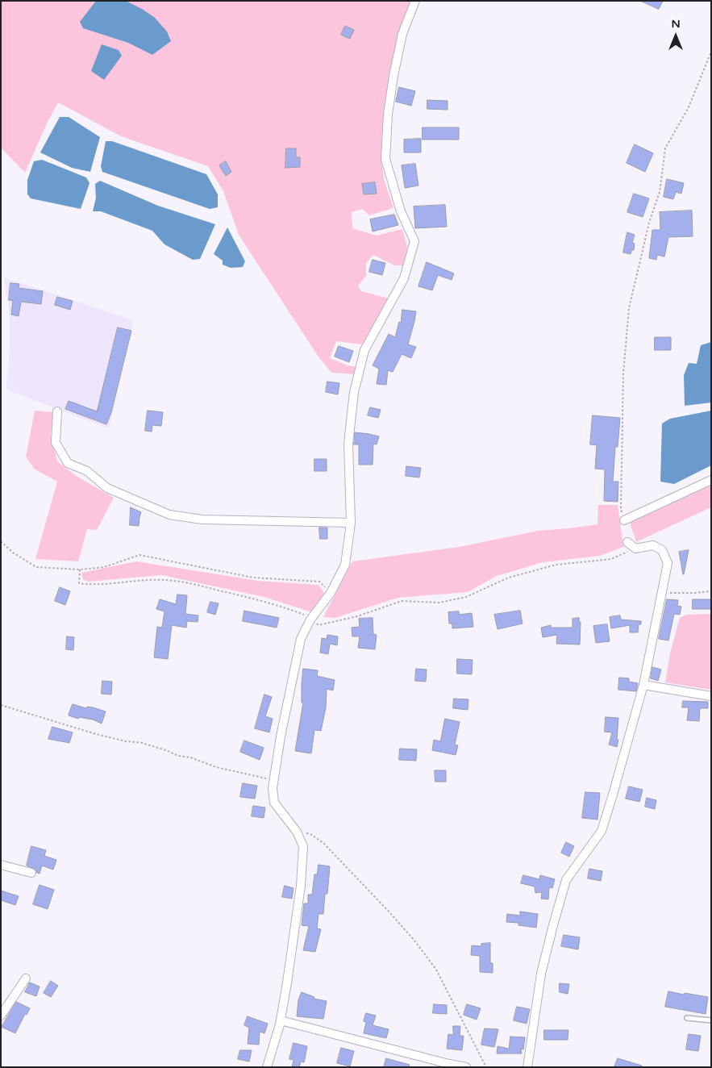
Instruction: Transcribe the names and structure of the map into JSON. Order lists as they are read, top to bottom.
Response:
{
  "north": "top"
}
